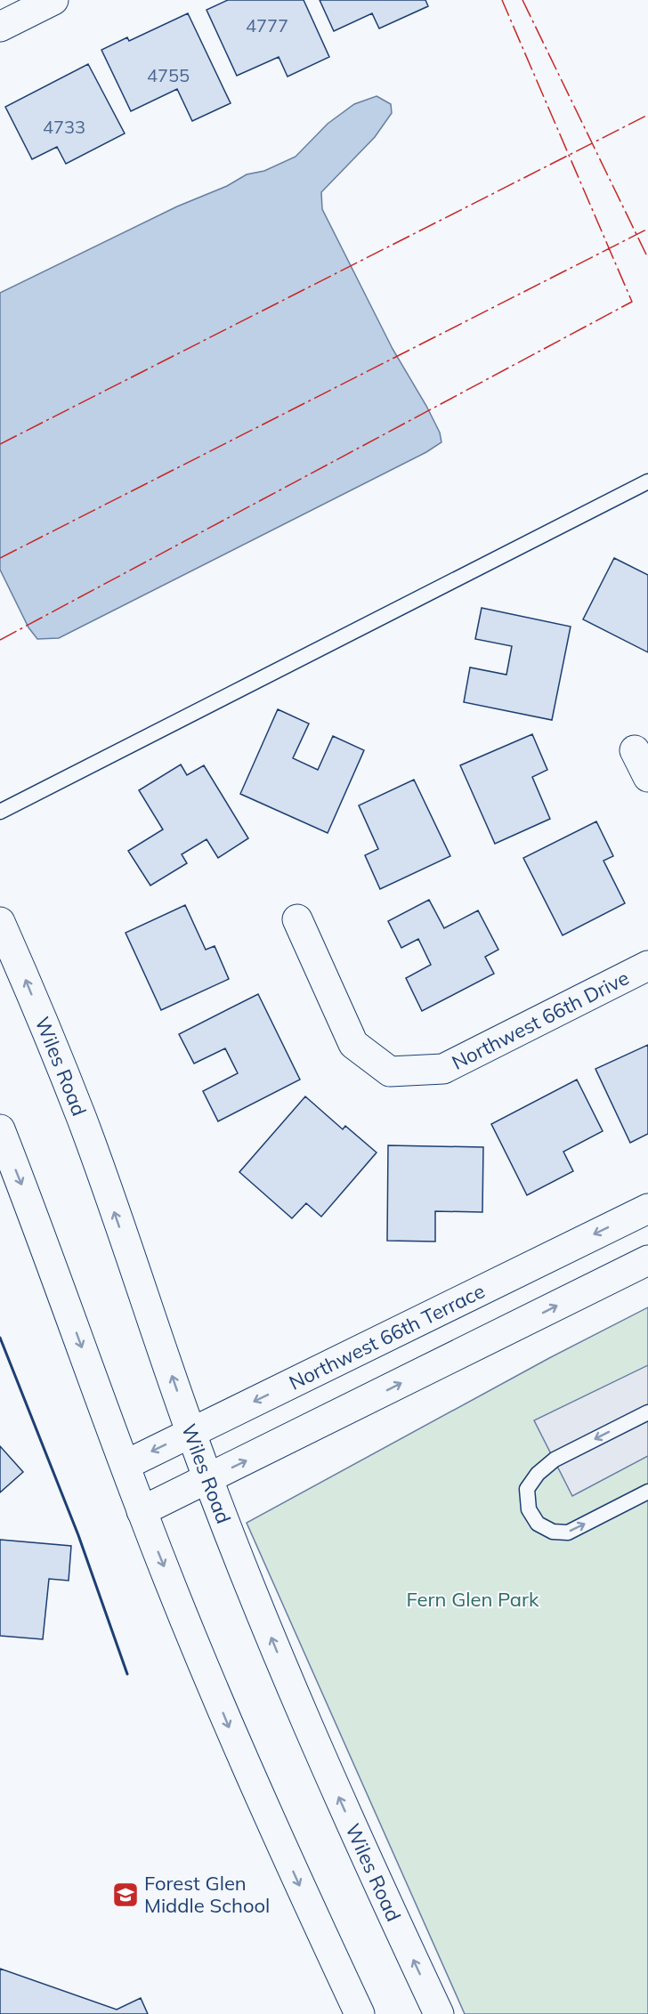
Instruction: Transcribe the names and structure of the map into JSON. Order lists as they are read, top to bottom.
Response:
{
  "streets": {
    "main road": ["Northwest 66th Drive", "Wiles Road", "Northwest 66th Terrace"]
  },
  "crossings": [
    ["Wiles Road", "Northwest 66th Terrace"]
  ],
  "parks": ["Fern Glen Park"],
  "places": {
    "school or university": ["Forest Glen Middle School"]
  },
  "house_numbers": ["4777", "4755", "4733"]
}
